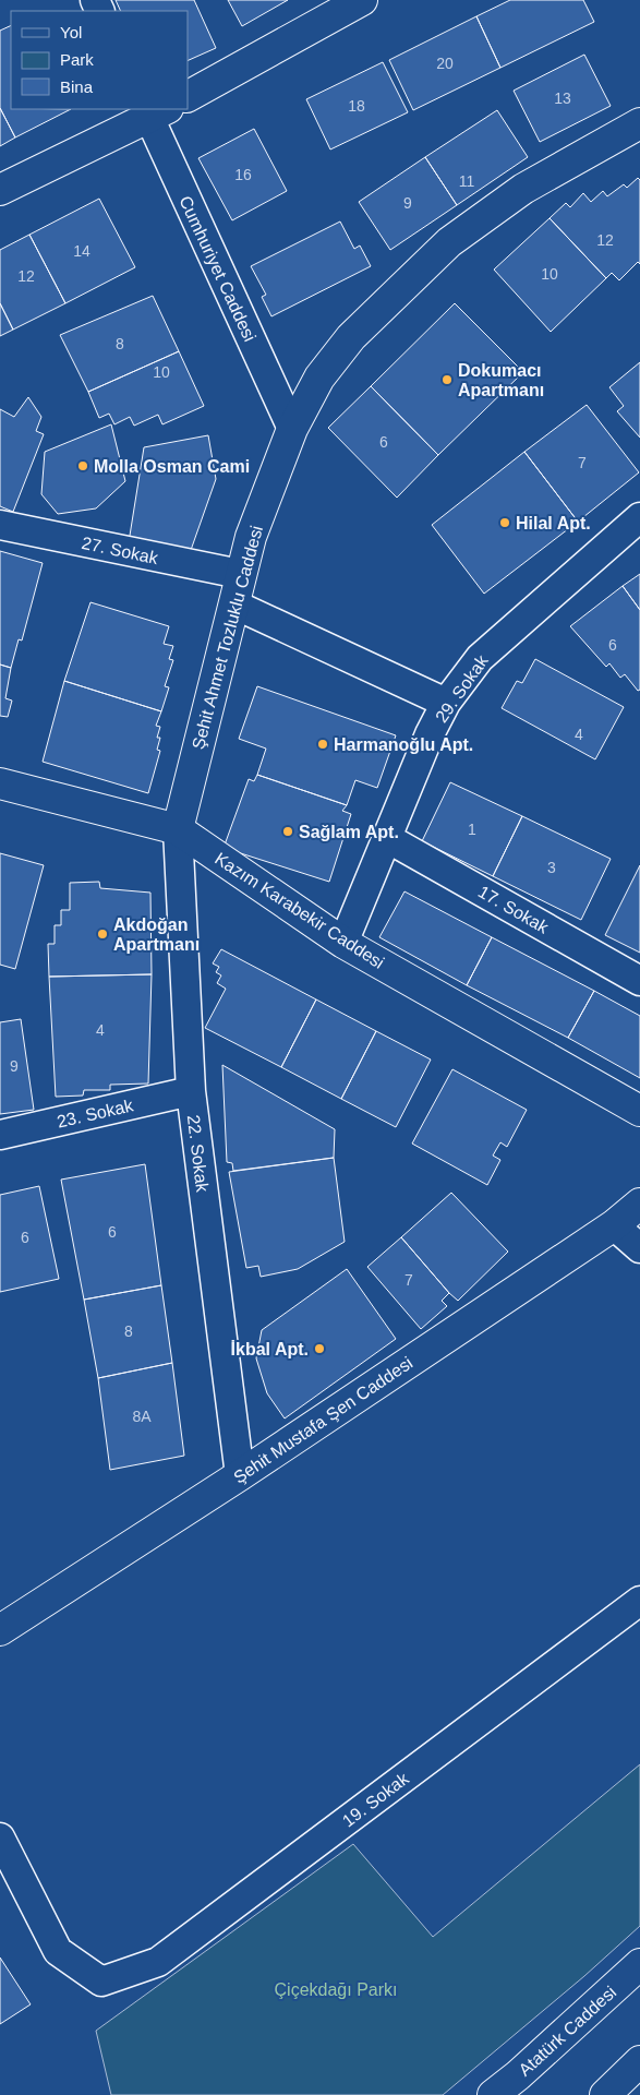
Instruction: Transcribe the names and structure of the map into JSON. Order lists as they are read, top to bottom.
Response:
{
  "streets": {
    "main road": [
      "Şehit Ahmet Tozluklu Caddesi",
      "Kazım Karabekir Caddesi",
      "Şehit Mustafa Şen Caddesi",
      "Atatürk Caddesi"
    ],
    "street": [
      "Cumhuriyet Caddesi",
      "27. Sokak",
      "29. Sokak",
      "17. Sokak",
      "23. Sokak",
      "22. Sokak",
      "19. Sokak"
    ]
  },
  "crossings": [
    ["Cumhuriyet Caddesi", "Şehit Ahmet Tozluklu Caddesi"],
    ["27. Sokak", "Şehit Ahmet Tozluklu Caddesi"],
    ["Şehit Ahmet Tozluklu Caddesi", "Kazım Karabekir Caddesi"],
    ["Şehit Ahmet Tozluklu Caddesi", "22. Sokak"],
    ["29. Sokak", "17. Sokak"],
    ["29. Sokak", "Kazım Karabekir Caddesi"],
    ["Kazım Karabekir Caddesi", "22. Sokak"],
    ["23. Sokak", "22. Sokak"],
    ["22. Sokak", "Şehit Mustafa Şen Caddesi"]
  ],
  "parks": ["Çiçekdağı Parkı"],
  "places": [
    "Dokumacı Apartmanı",
    "Molla Osman Cami",
    "Hilal Apt.",
    "Harmanoğlu Apt.",
    "Sağlam Apt.",
    "Akdoğan Apartmanı",
    "İkbal Apt."
  ],
  "house_numbers": [
    "20",
    "13",
    "18",
    "16",
    "11",
    "9",
    "12",
    "14",
    "10",
    "12",
    "8",
    "10",
    "6",
    "7",
    "6",
    "4",
    "1",
    "3",
    "4",
    "9",
    "6",
    "6",
    "7",
    "8",
    "8A"
  ],
  "legend": ["Yol", "Park", "Bina"]
}
